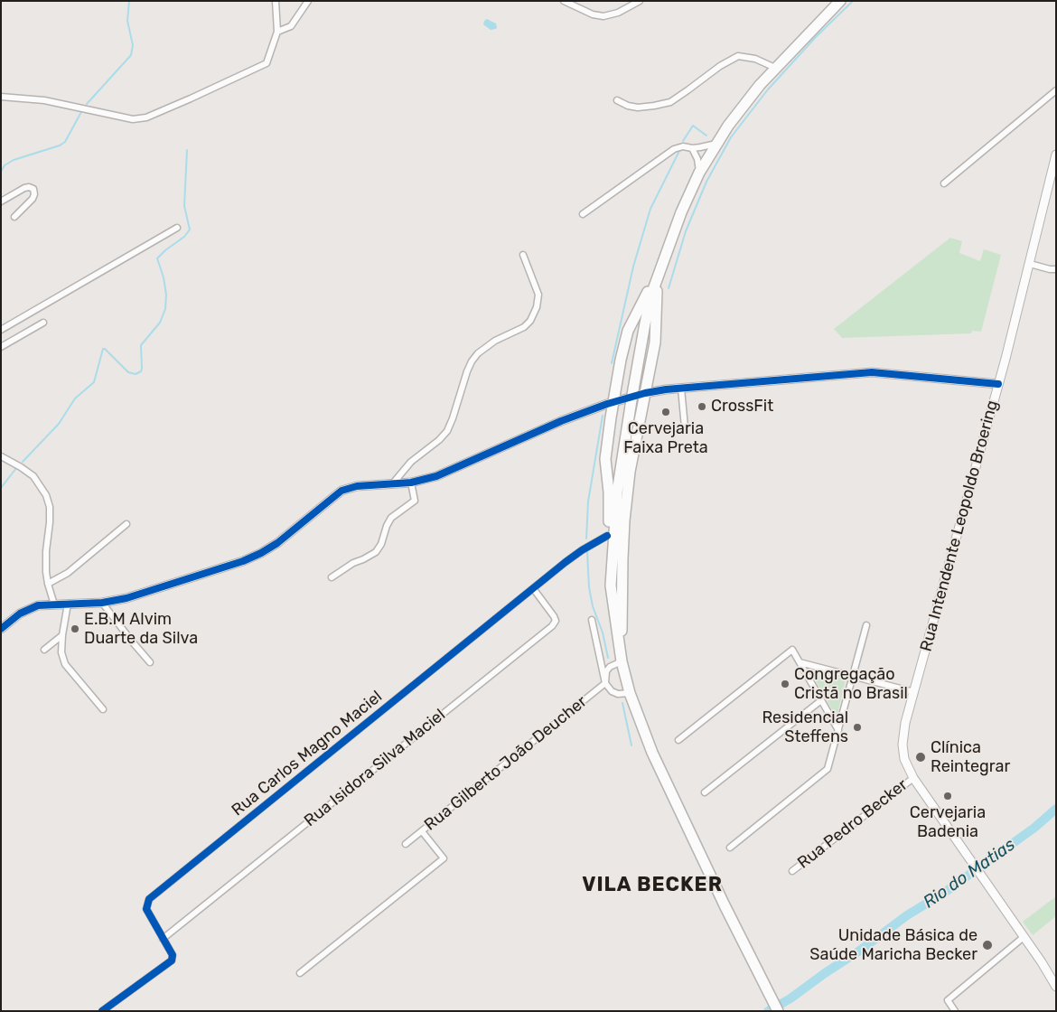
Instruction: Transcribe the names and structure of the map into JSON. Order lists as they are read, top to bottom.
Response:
{
  "streets": {
    "street": [
      "Rua Intendente Leopoldo Broering",
      "Rua Carlos Magno Maciel",
      "Rua Gilberto João Deucher",
      "Rua Isidora Silva Maciel",
      "Rua Pedro Becker"
    ]
  },
  "crossings": [
    ["Rua Intendente Leopoldo Broering", "Rua Pedro Becker"],
    ["Rua Carlos Magno Maciel", "Rua Isidora Silva Maciel"]
  ],
  "districts": ["VILA BECKER"],
  "water": ["Rio do Matias"],
  "places": [
    "CrossFit",
    "Cervejaria Faixa Preta",
    "E.B.M Alvim Duarte da Silva",
    "Congregação Cristã no Brasil",
    "Residencial Steffens",
    "Clínica Reintegrar",
    "Cervejaria Badenia",
    "Unidade Básica de Saúde Maricha Becker"
  ]
}
